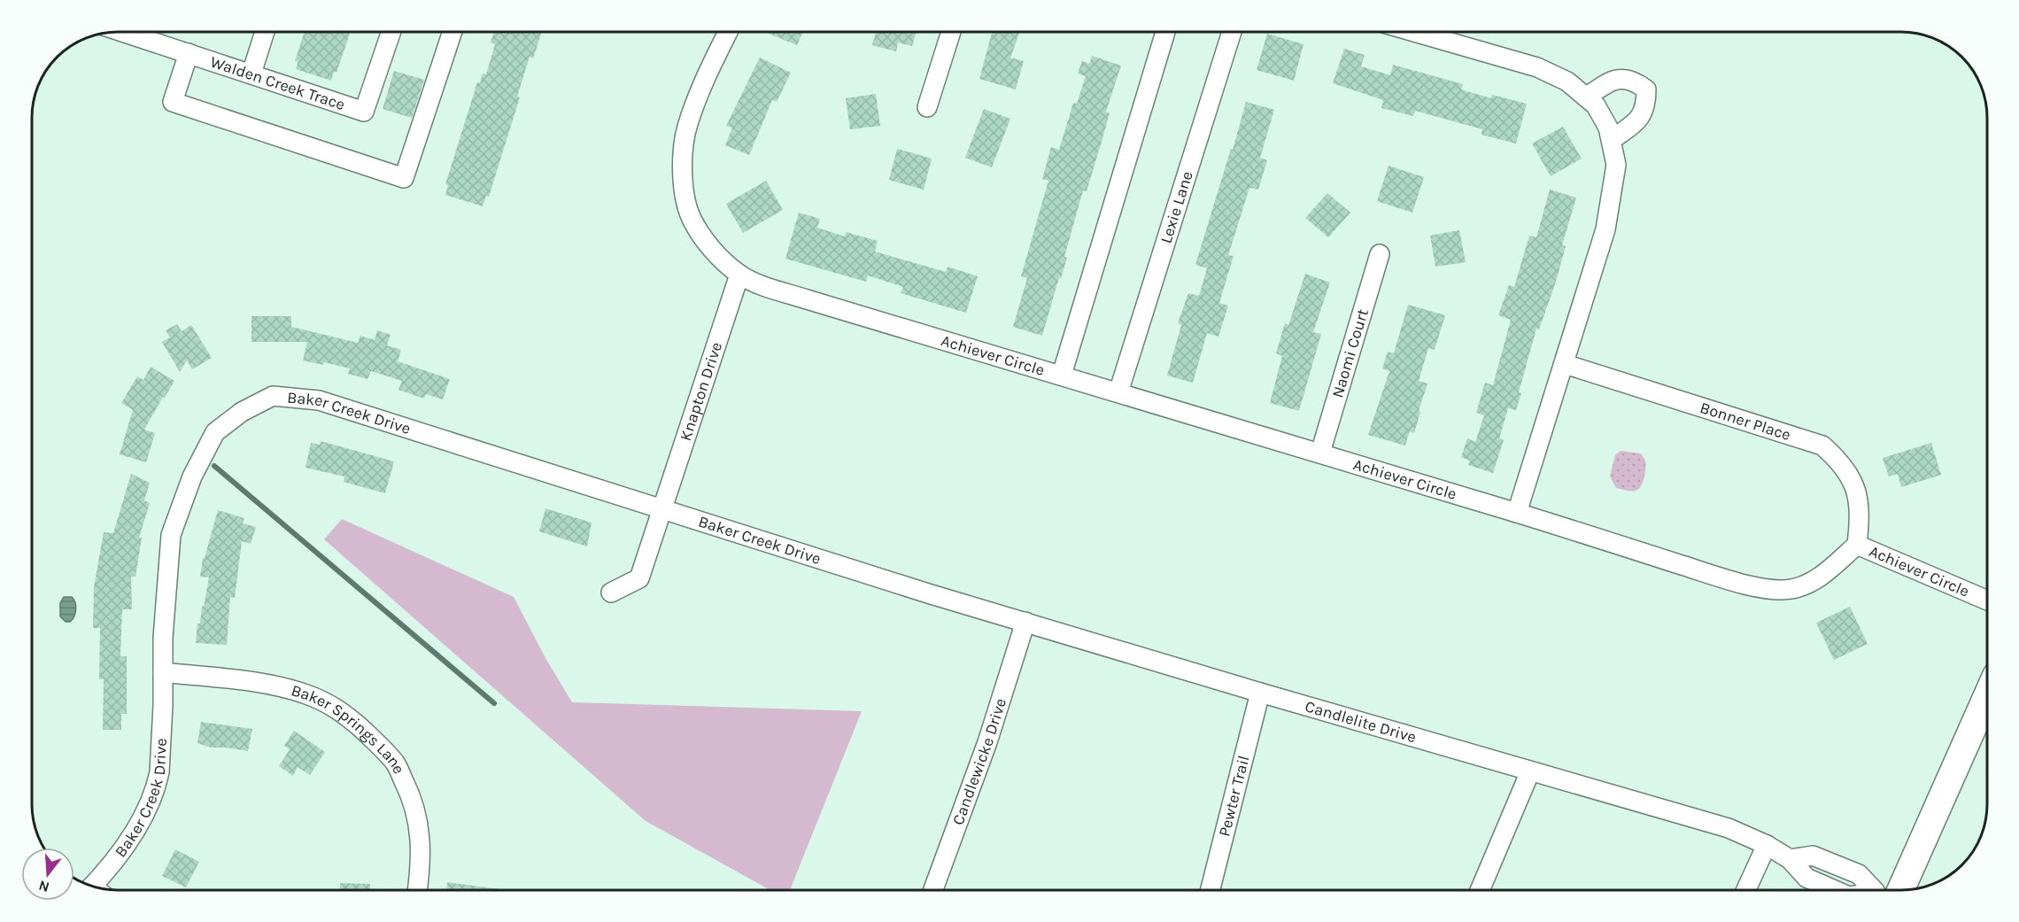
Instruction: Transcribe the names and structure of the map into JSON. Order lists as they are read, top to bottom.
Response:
{
  "streets": {
    "street": [
      "Walden Creek Trace",
      "Lexie Lane",
      "Naomi Court",
      "Achiever Circle",
      "Knapton Drive",
      "Baker Creek Drive",
      "Bonner Place",
      "Candlelite Drive",
      "Baker Springs Lane",
      "Candlewicke Drive",
      "Pewter Trail"
    ]
  },
  "crossings": [
    ["Lexie Lane", "Achiever Circle"],
    ["Naomi Court", "Achiever Circle"],
    ["Achiever Circle", "Knapton Drive"],
    ["Achiever Circle", "Bonner Place"],
    ["Knapton Drive", "Baker Creek Drive"],
    ["Baker Creek Drive", "Candlelite Drive"],
    ["Baker Creek Drive", "Baker Springs Lane"],
    ["Candlelite Drive", "Candlewicke Drive"],
    ["Candlelite Drive", "Pewter Trail"]
  ],
  "north": "bottom"
}
